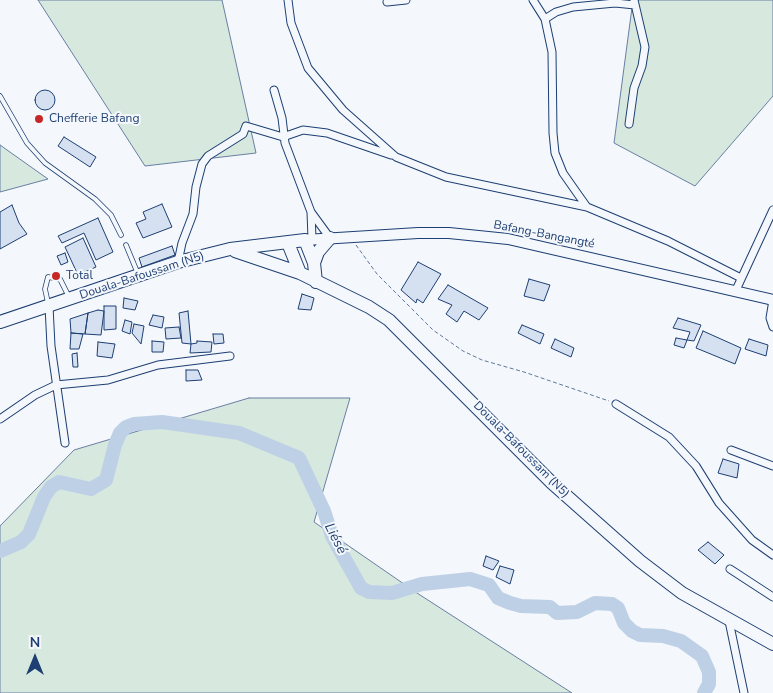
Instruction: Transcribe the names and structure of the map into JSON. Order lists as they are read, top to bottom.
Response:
{
  "streets": {
    "highway": ["Douala-Bafoussam (N5)"],
    "street": ["Bafang-Bangangté"]
  },
  "crossings": [
    ["Bafang-Bangangté", "Douala-Bafoussam (N5)"]
  ],
  "water": ["Liésé"],
  "places": ["Chefferie Bafang", "Total"],
  "north": "top"
}
